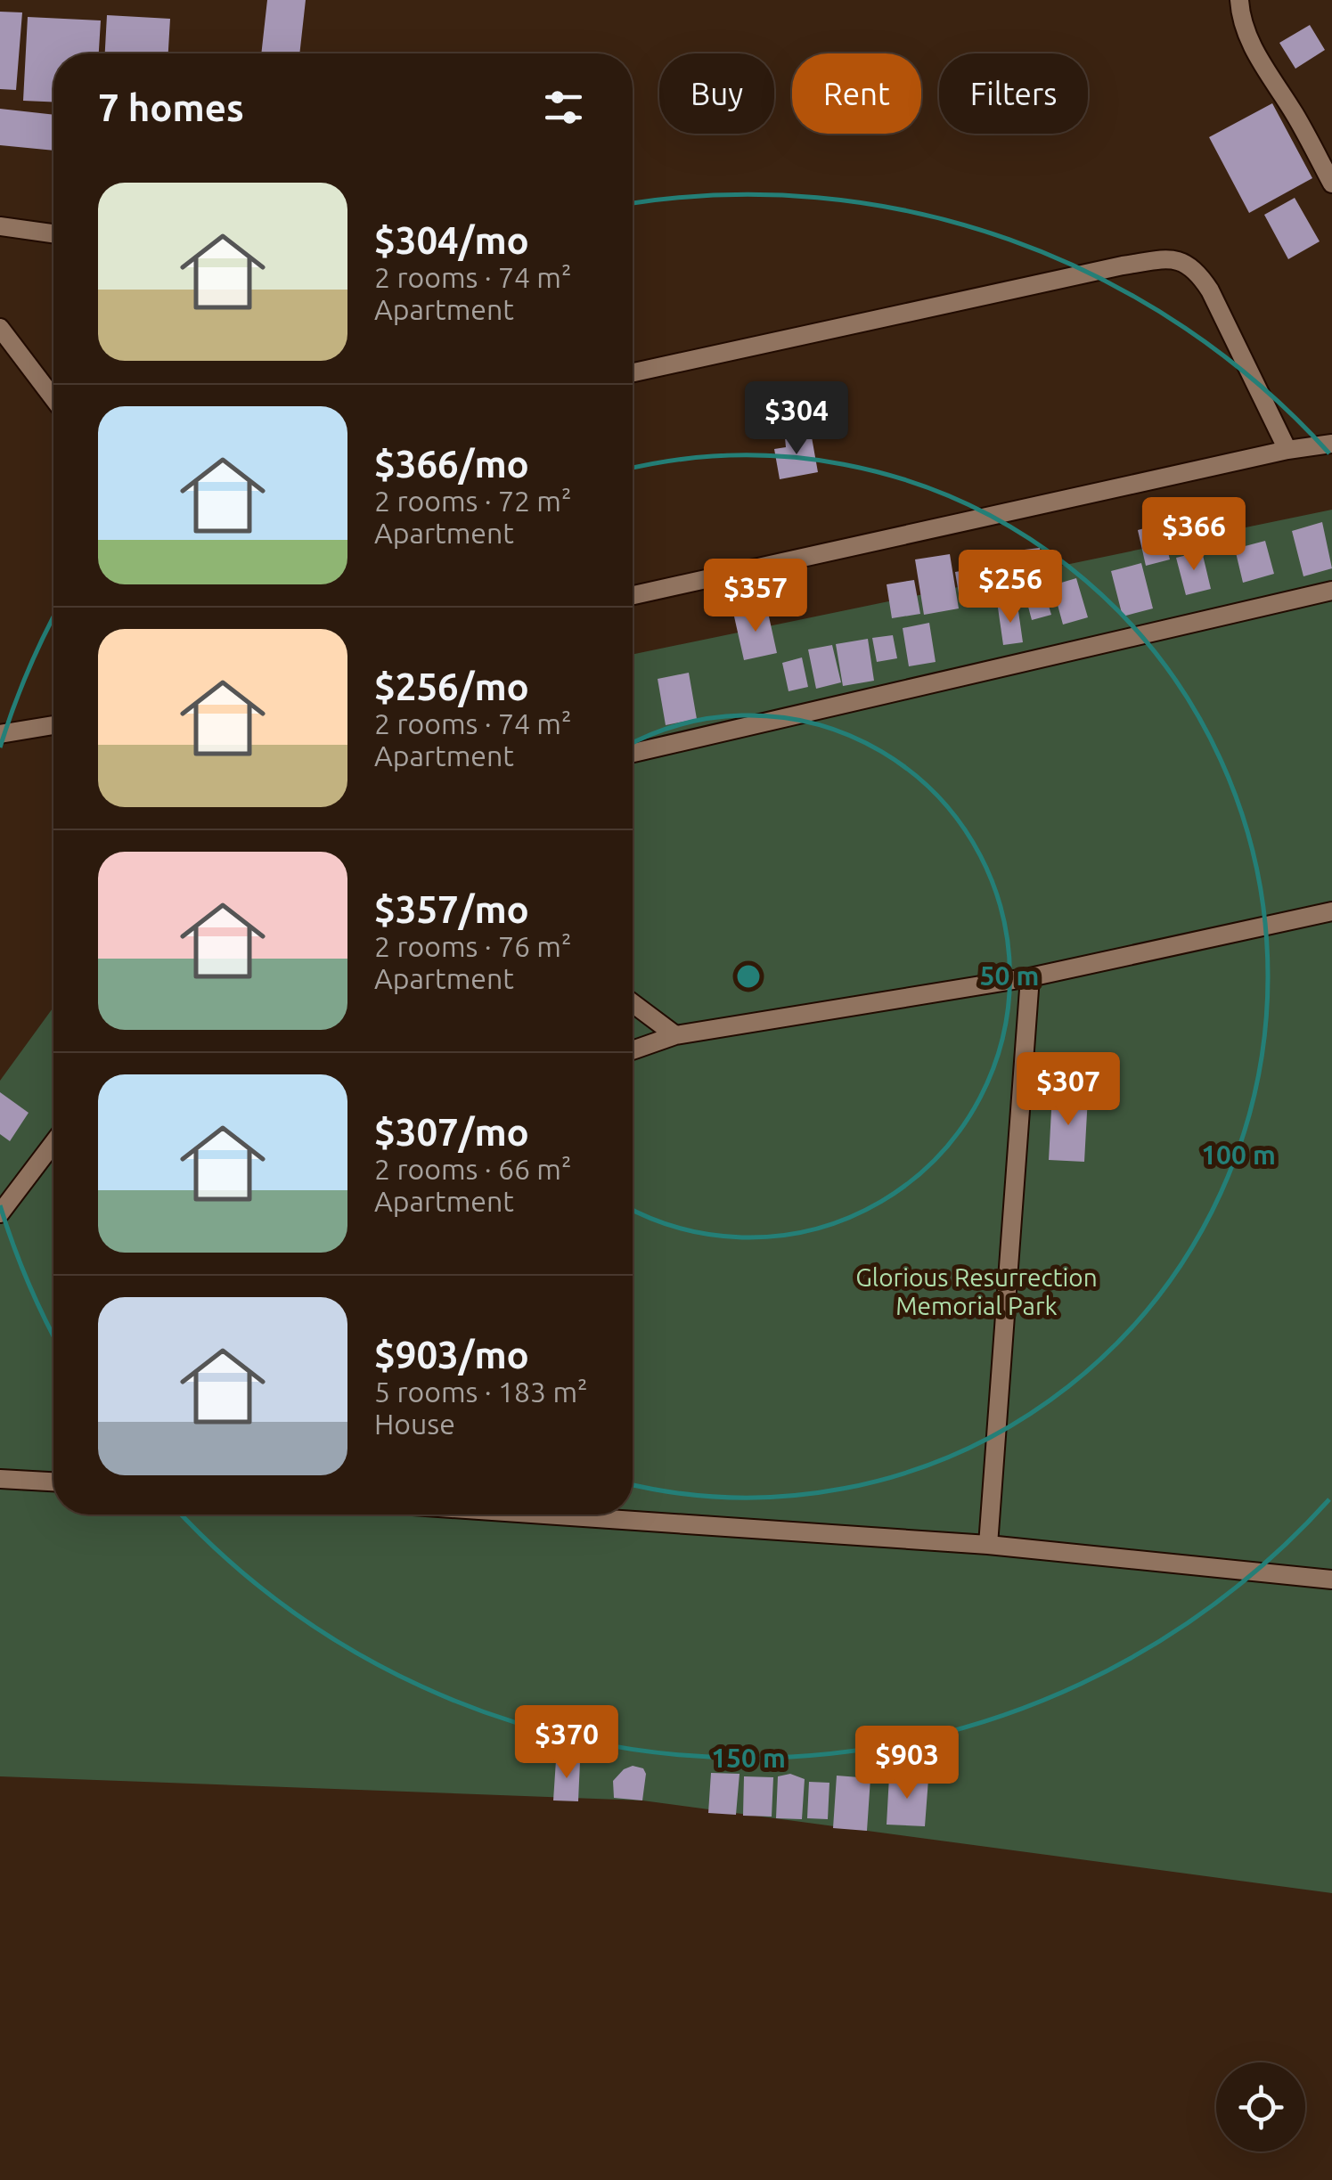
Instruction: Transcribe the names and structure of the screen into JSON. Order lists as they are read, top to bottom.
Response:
{
  "parks": ["Glorious Resurrection Memorial Park"],
  "page": {
    "chip": ["Buy", "Rent", "Filters"],
    "heading": "7 homes",
    "list": [
      {
        "name": "$304/mo",
        "note": "2 rooms · 74 m² · Apartment"
      },
      {
        "name": "$366/mo",
        "note": "2 rooms · 72 m² · Apartment"
      },
      {
        "name": "$256/mo",
        "note": "2 rooms · 74 m² · Apartment"
      },
      {
        "name": "$357/mo",
        "note": "2 rooms · 76 m² · Apartment"
      },
      {
        "name": "$307/mo",
        "note": "2 rooms · 66 m² · Apartment"
      },
      {
        "name": "$903/mo",
        "note": "5 rooms · 183 m² · House"
      }
    ],
    "price": [
      "$304",
      "$366",
      "$256",
      "$357",
      "$307",
      "$370",
      "$903"
    ]
  },
  "rings": ["50 m", "100 m", "150 m"]
}
